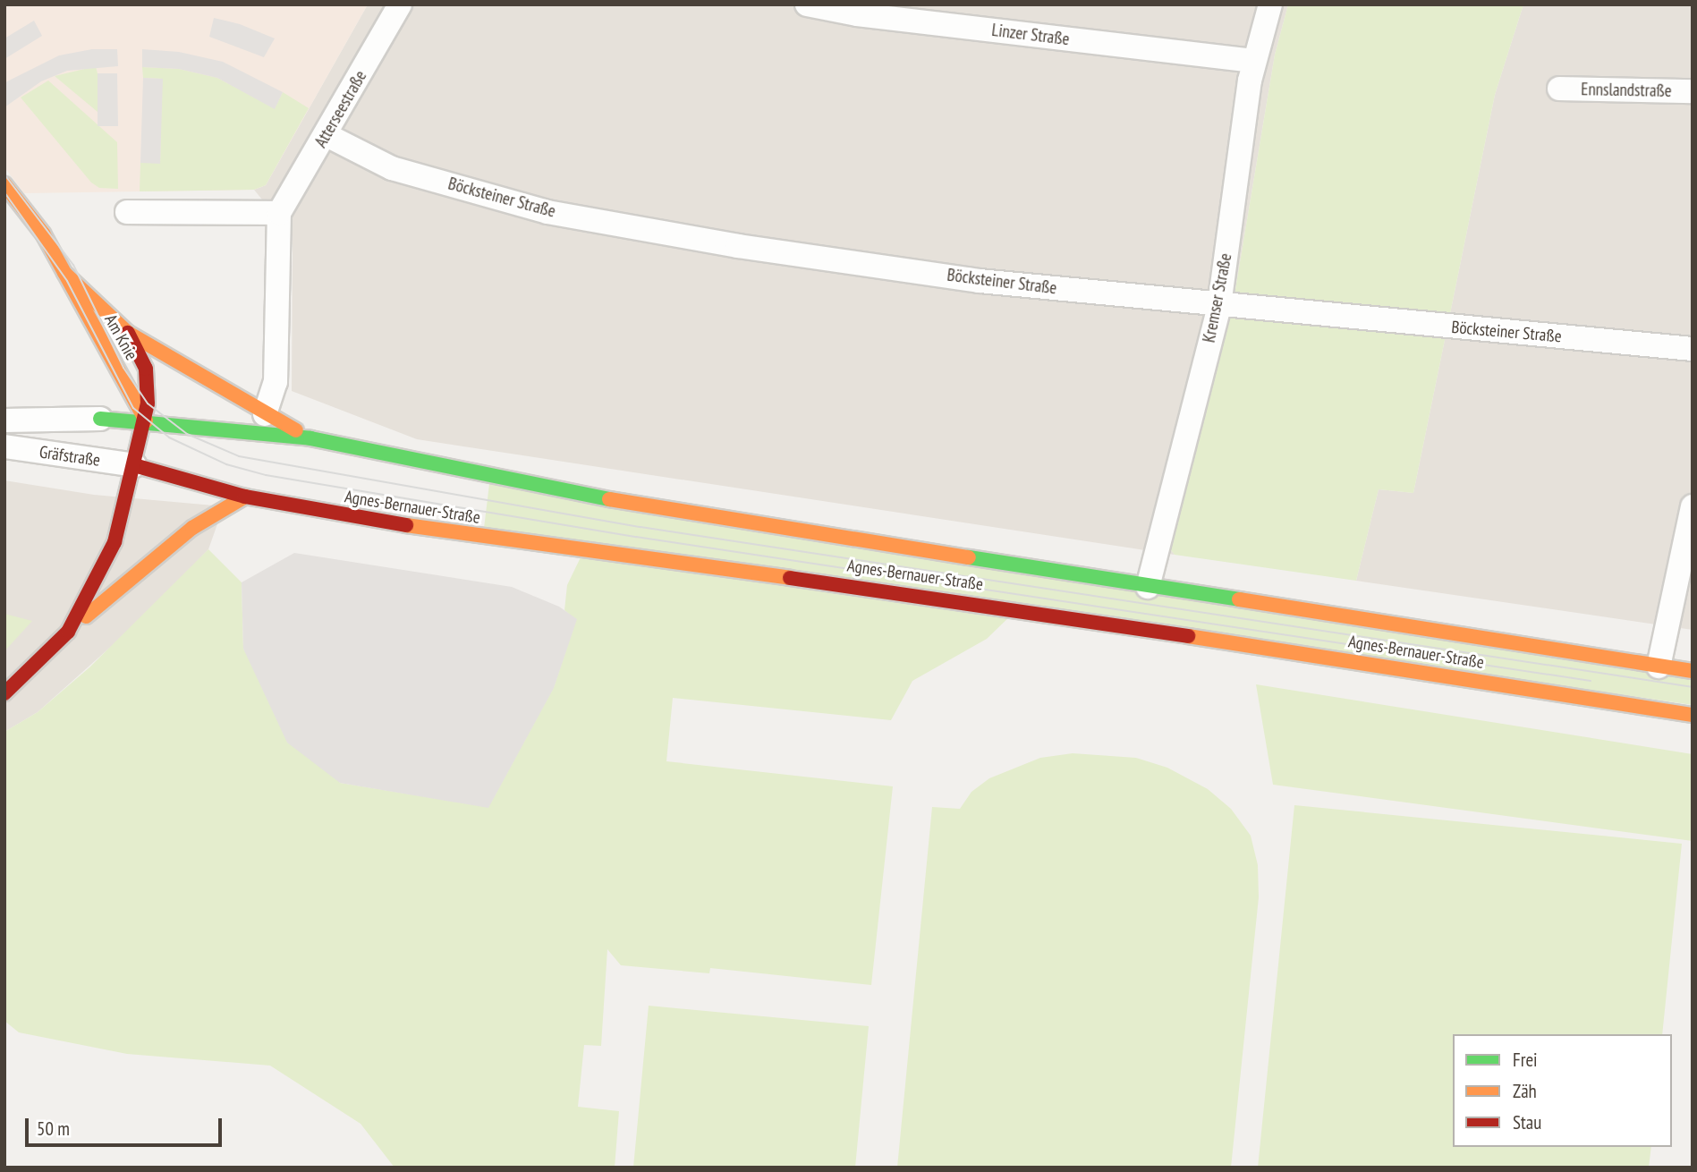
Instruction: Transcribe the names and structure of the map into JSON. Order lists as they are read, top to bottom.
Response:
{
  "streets": {
    "main road": ["Am Knie", "Agnes-Bernauer-Straße"],
    "street": [
      "Linzer Straße",
      "Ennslandstraße",
      "Atterseestraße",
      "Böcksteiner Straße",
      "Kremser Straße",
      "Gräfstraße"
    ]
  },
  "crossings": [
    ["Linzer Straße", "Kremser Straße"],
    ["Atterseestraße", "Böcksteiner Straße"],
    ["Böcksteiner Straße", "Kremser Straße"],
    ["Kremser Straße", "Agnes-Bernauer-Straße"],
    ["Am Knie", "Agnes-Bernauer-Straße"],
    ["Gräfstraße", "Agnes-Bernauer-Straße"]
  ],
  "legend": ["Frei", "Zäh", "Stau"],
  "scale_bar": "50 m"
}
